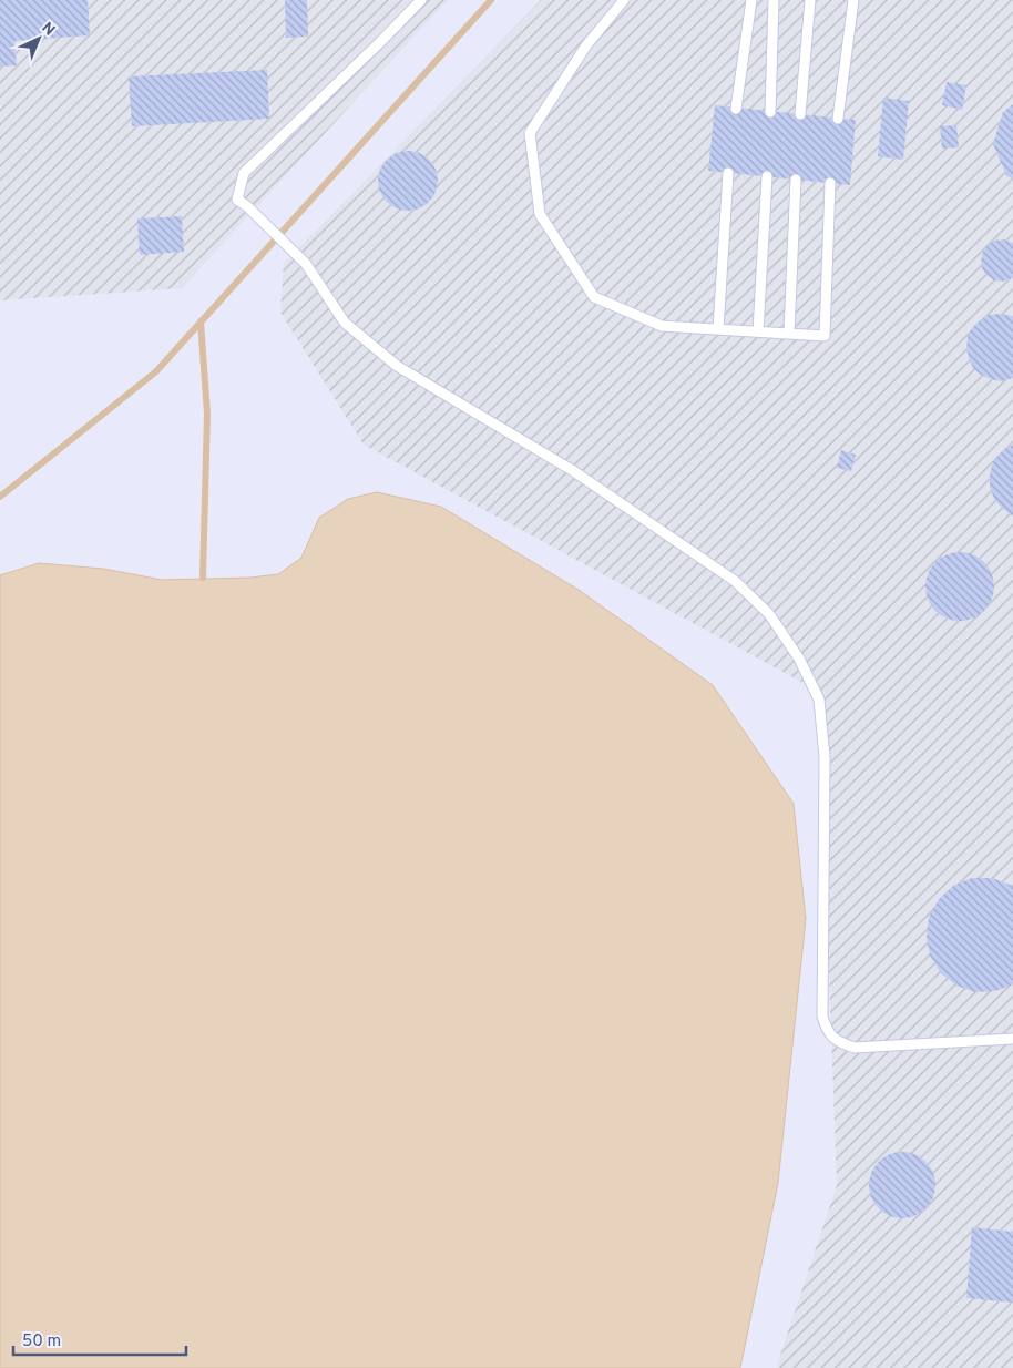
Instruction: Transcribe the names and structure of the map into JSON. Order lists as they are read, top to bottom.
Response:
{
  "scale_bar": "50 m",
  "north": "top right"
}
